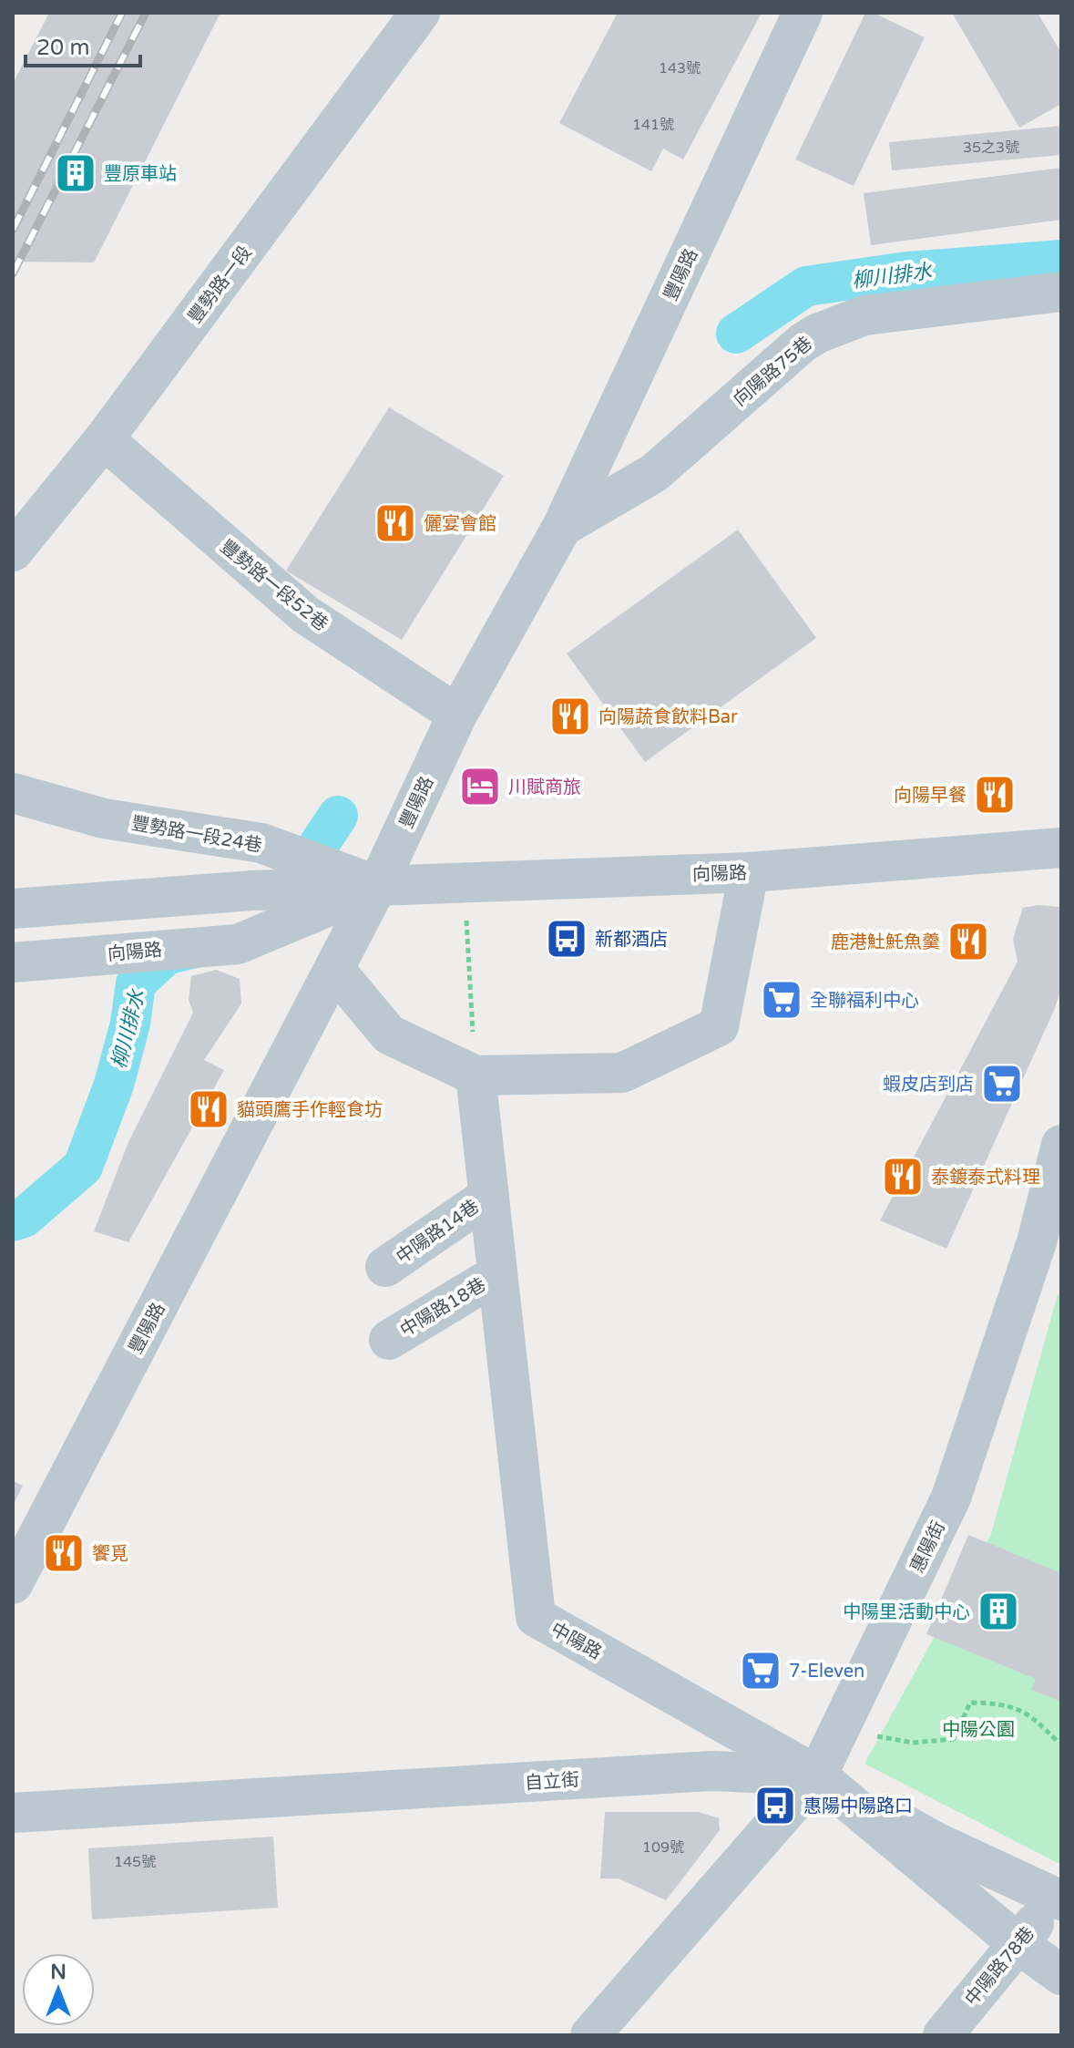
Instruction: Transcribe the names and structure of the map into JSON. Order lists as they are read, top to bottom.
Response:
{
  "streets": {
    "street": [
      "豐陽路",
      "豐勢路一段",
      "向陽路75巷",
      "豐勢路一段52巷",
      "豐勢路一段24巷",
      "向陽路",
      "中陽路14巷",
      "中陽路18巷",
      "惠陽街",
      "中陽路",
      "自立街",
      "中陽路78巷"
    ]
  },
  "crossings": [
    ["豐陽路", "向陽路75巷"],
    ["豐陽路", "豐勢路一段52巷"],
    ["豐陽路", "豐勢路一段24巷"],
    ["豐陽路", "向陽路"],
    ["豐勢路一段", "豐勢路一段52巷"],
    ["豐勢路一段24巷", "向陽路"],
    ["中陽路14巷", "中陽路"],
    ["中陽路18巷", "中陽路"],
    ["惠陽街", "中陽路"],
    ["惠陽街", "自立街"],
    ["中陽路", "自立街"],
    ["中陽路", "中陽路78巷"],
    ["自立街", "中陽路78巷"]
  ],
  "water": ["柳川排水"],
  "parks": ["中陽公園"],
  "places": {
    "building": ["豐原車站", "中陽里活動中心"],
    "restaurant": [
      "儷宴會館",
      "向陽蔬食飲料Bar",
      "向陽早餐",
      "鹿港𩵚魠魚羹",
      "貓頭鷹手作輕食坊",
      "泰鍍泰式料理",
      "饗覓"
    ],
    "hotel": ["川賦商旅"],
    "bus stop": ["新都酒店", "惠陽中陽路口"],
    "supermarket": ["全聯福利中心", "蝦皮店到店", "7-Eleven"]
  },
  "house_numbers": [
    "143號",
    "141號",
    "35之3號",
    "109號",
    "145號"
  ],
  "scale_bar": "20 m",
  "north": "top"
}
